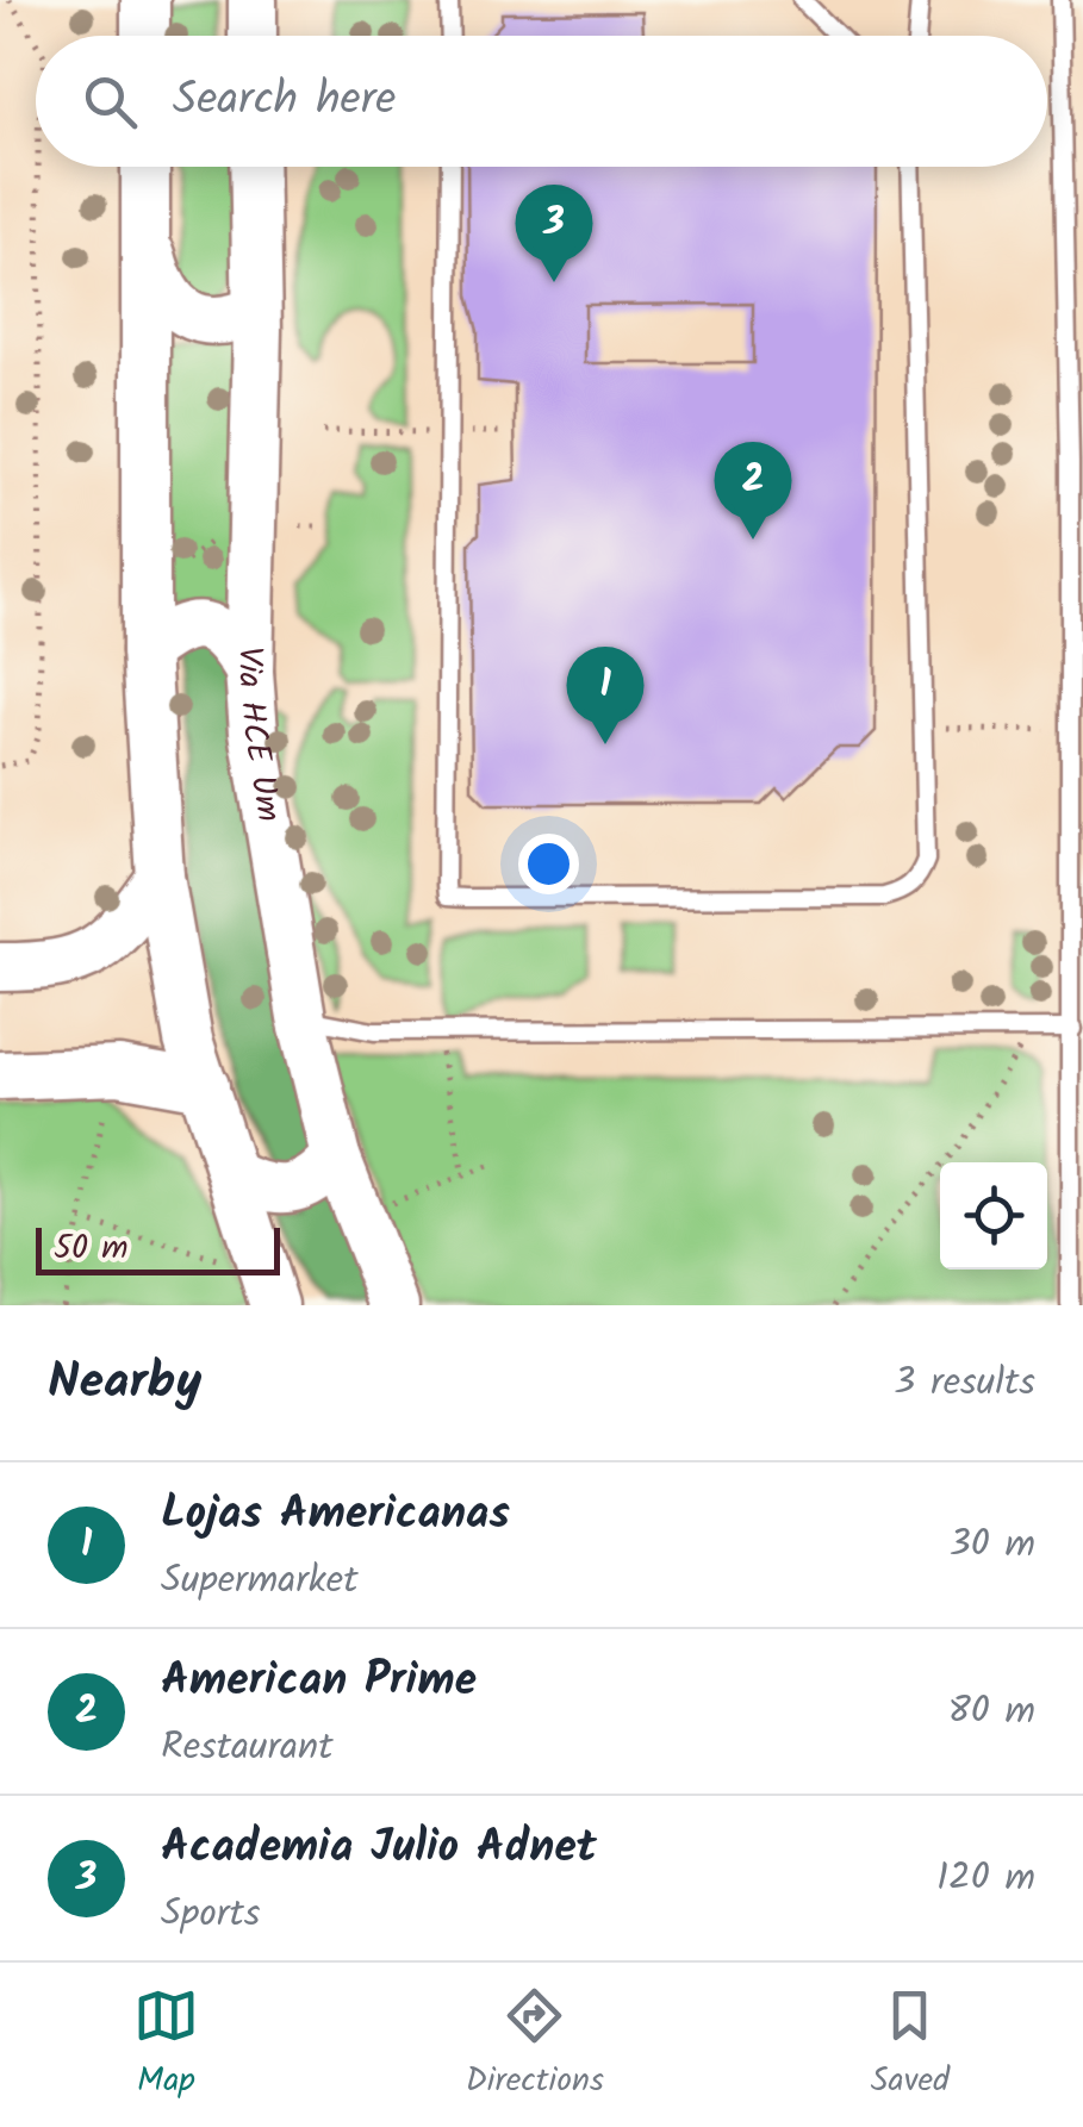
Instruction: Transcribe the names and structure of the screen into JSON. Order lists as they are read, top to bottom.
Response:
{
  "streets": {
    "main road": ["Via HCE Um"]
  },
  "scale_bar": "50 m",
  "page": {
    "search": "Search here",
    "pins": ["3", "2", "1"],
    "scale": "50 m",
    "heading": ["Nearby", "3 results"],
    "list": [
      {
        "mark": "1",
        "name": "Lojas Americanas",
        "note": "Supermarket",
        "value": "30 m"
      },
      {
        "mark": "2",
        "name": "American Prime",
        "note": "Restaurant",
        "value": "80 m"
      },
      {
        "mark": "3",
        "name": "Academia Julio Adnet",
        "note": "Sports",
        "value": "120 m"
      }
    ],
    "nav": ["Map", "Directions", "Saved"]
  }
}
